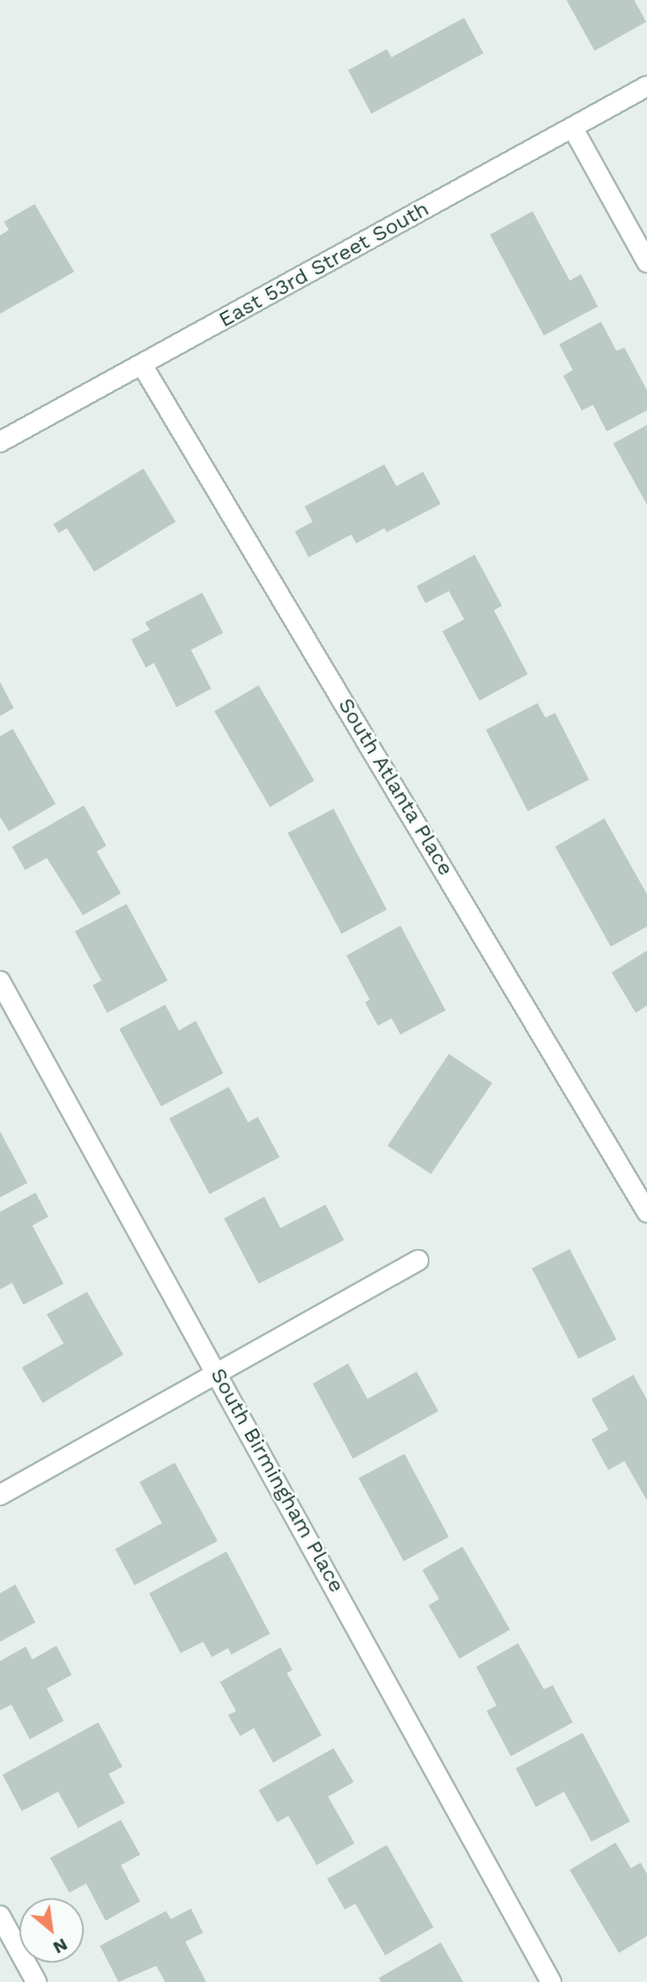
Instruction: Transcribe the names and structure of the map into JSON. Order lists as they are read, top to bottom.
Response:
{
  "streets": {
    "street": ["East 53rd Street South", "South Atlanta Place", "South Birmingham Place"]
  },
  "crossings": [
    ["East 53rd Street South", "South Atlanta Place"]
  ],
  "north": "bottom right"
}
